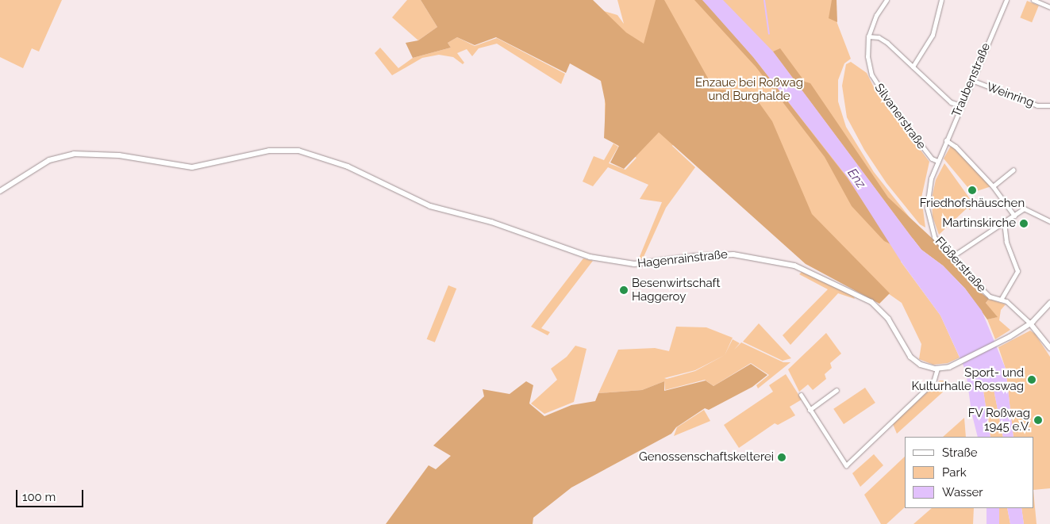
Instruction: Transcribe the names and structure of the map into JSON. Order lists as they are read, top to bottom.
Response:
{
  "streets": {
    "street": [
      "Traubenstraße",
      "Weinring",
      "Silvanerstraße",
      "Hagenrainstraße",
      "Flößerstraße"
    ]
  },
  "crossings": [
    ["Traubenstraße", "Weinring"],
    ["Traubenstraße", "Silvanerstraße"],
    ["Traubenstraße", "Flößerstraße"],
    ["Silvanerstraße", "Flößerstraße"]
  ],
  "water": ["Enz"],
  "parks": ["Enzaue bei Roßwag und Burghalde"],
  "places": [
    "Friedhofshäuschen",
    "Martinskirche",
    "Besenwirtschaft Haggeroy",
    "Sport- und Kulturhalle Rosswag",
    "FV Roßwag 1945 e.V.",
    "Genossenschaftskelterei"
  ],
  "legend": ["Straße", "Park", "Wasser"],
  "scale_bar": "100 m"
}
